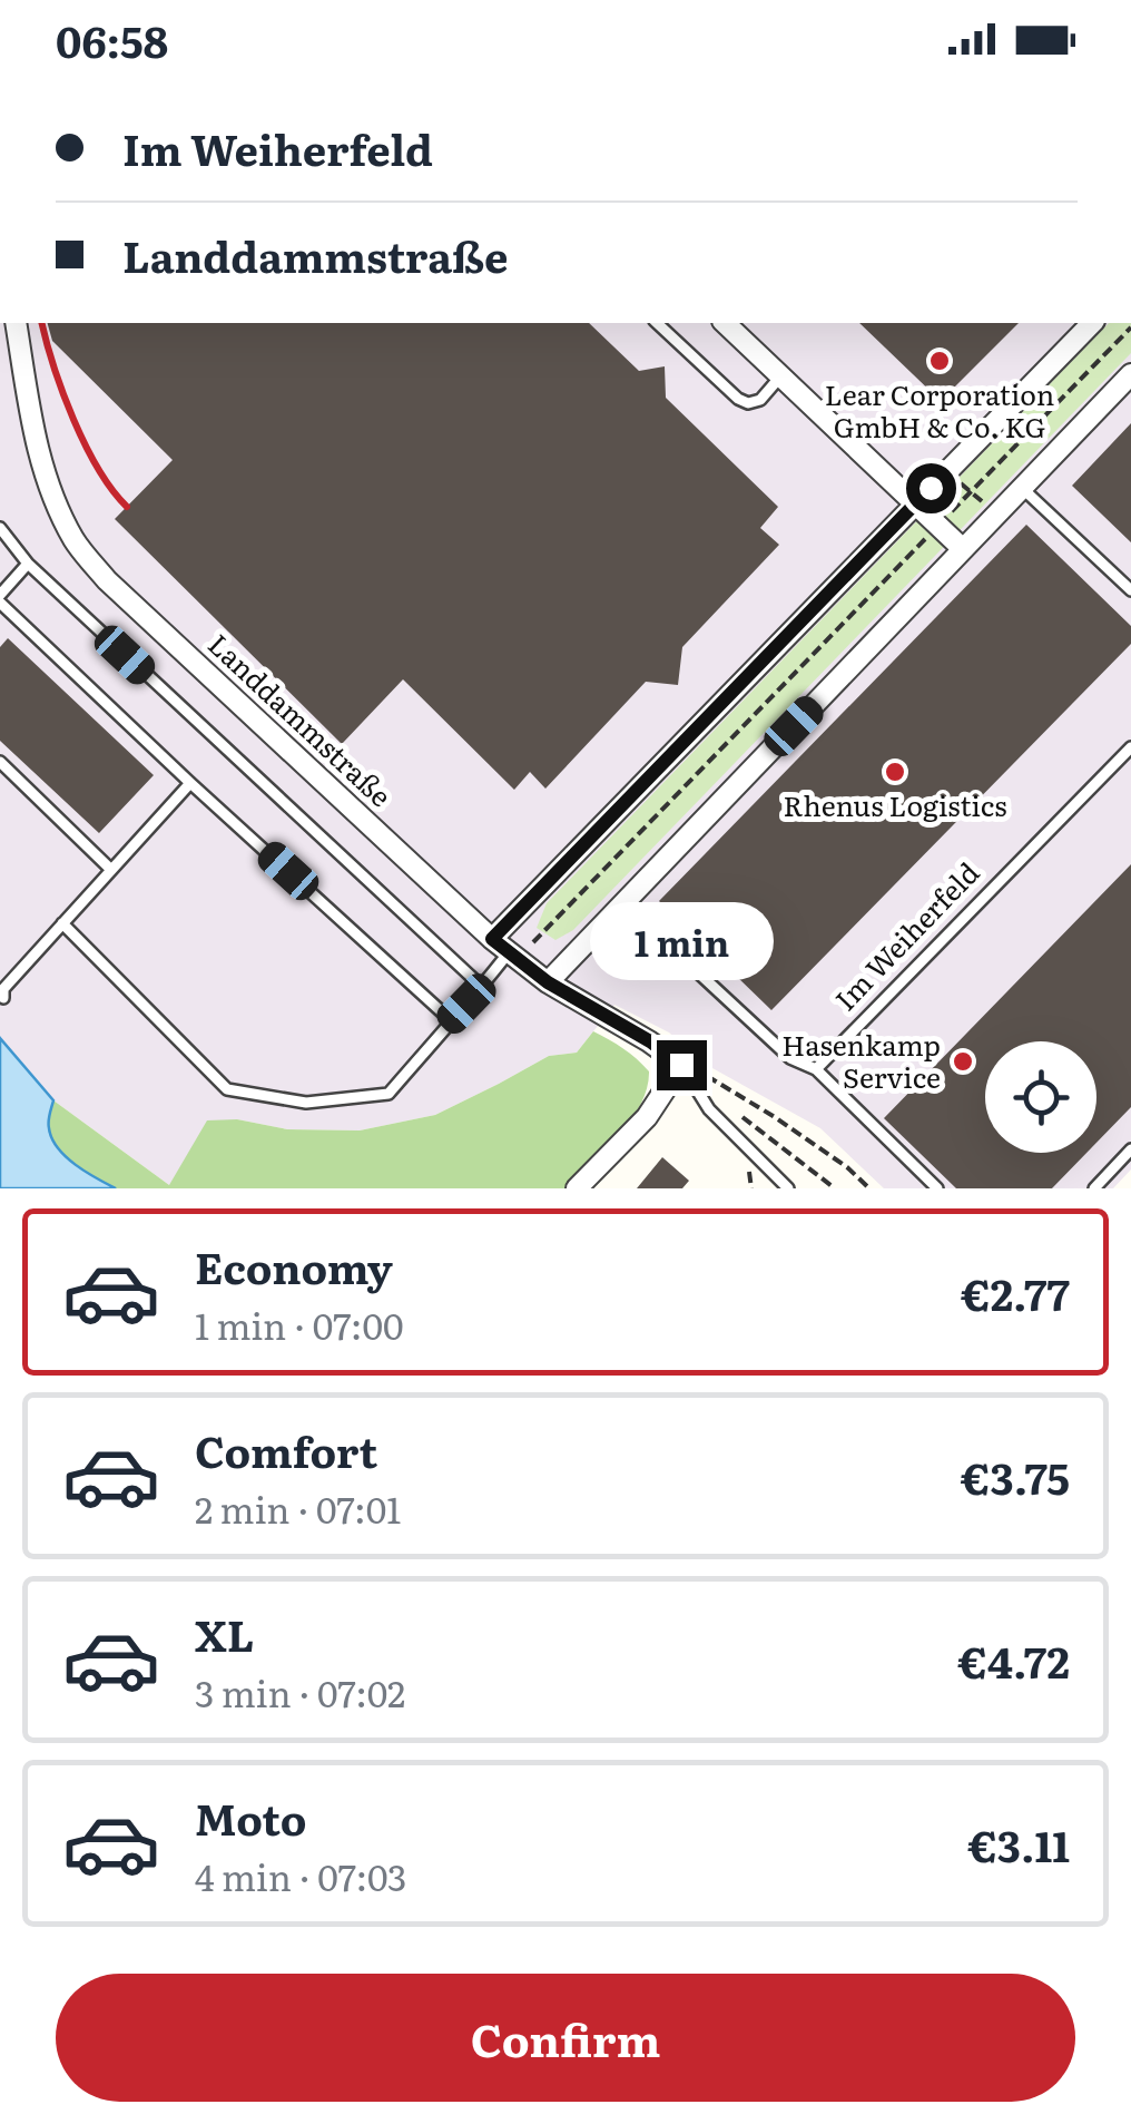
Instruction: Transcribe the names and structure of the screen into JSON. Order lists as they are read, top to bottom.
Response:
{
  "streets": {
    "street": ["Landdammstraße"],
    "lane": ["Im Weiherfeld"]
  },
  "places": ["Lear Corporation GmbH & Co. KG", "Rhenus Logistics", "Hasenkamp Service"],
  "page": {
    "status": "06:58",
    "banner": ["Im Weiherfeld", "Landdammstraße"],
    "bubble": "1 min",
    "list": [
      {
        "name": "Economy",
        "note": "1 min · 07:00",
        "value": "€2.77"
      },
      {
        "name": "Comfort",
        "note": "2 min · 07:01",
        "value": "€3.75"
      },
      {
        "name": "XL",
        "note": "3 min · 07:02",
        "value": "€4.72"
      },
      {
        "name": "Moto",
        "note": "4 min · 07:03",
        "value": "€3.11"
      }
    ],
    "buttons": "Confirm"
  }
}
